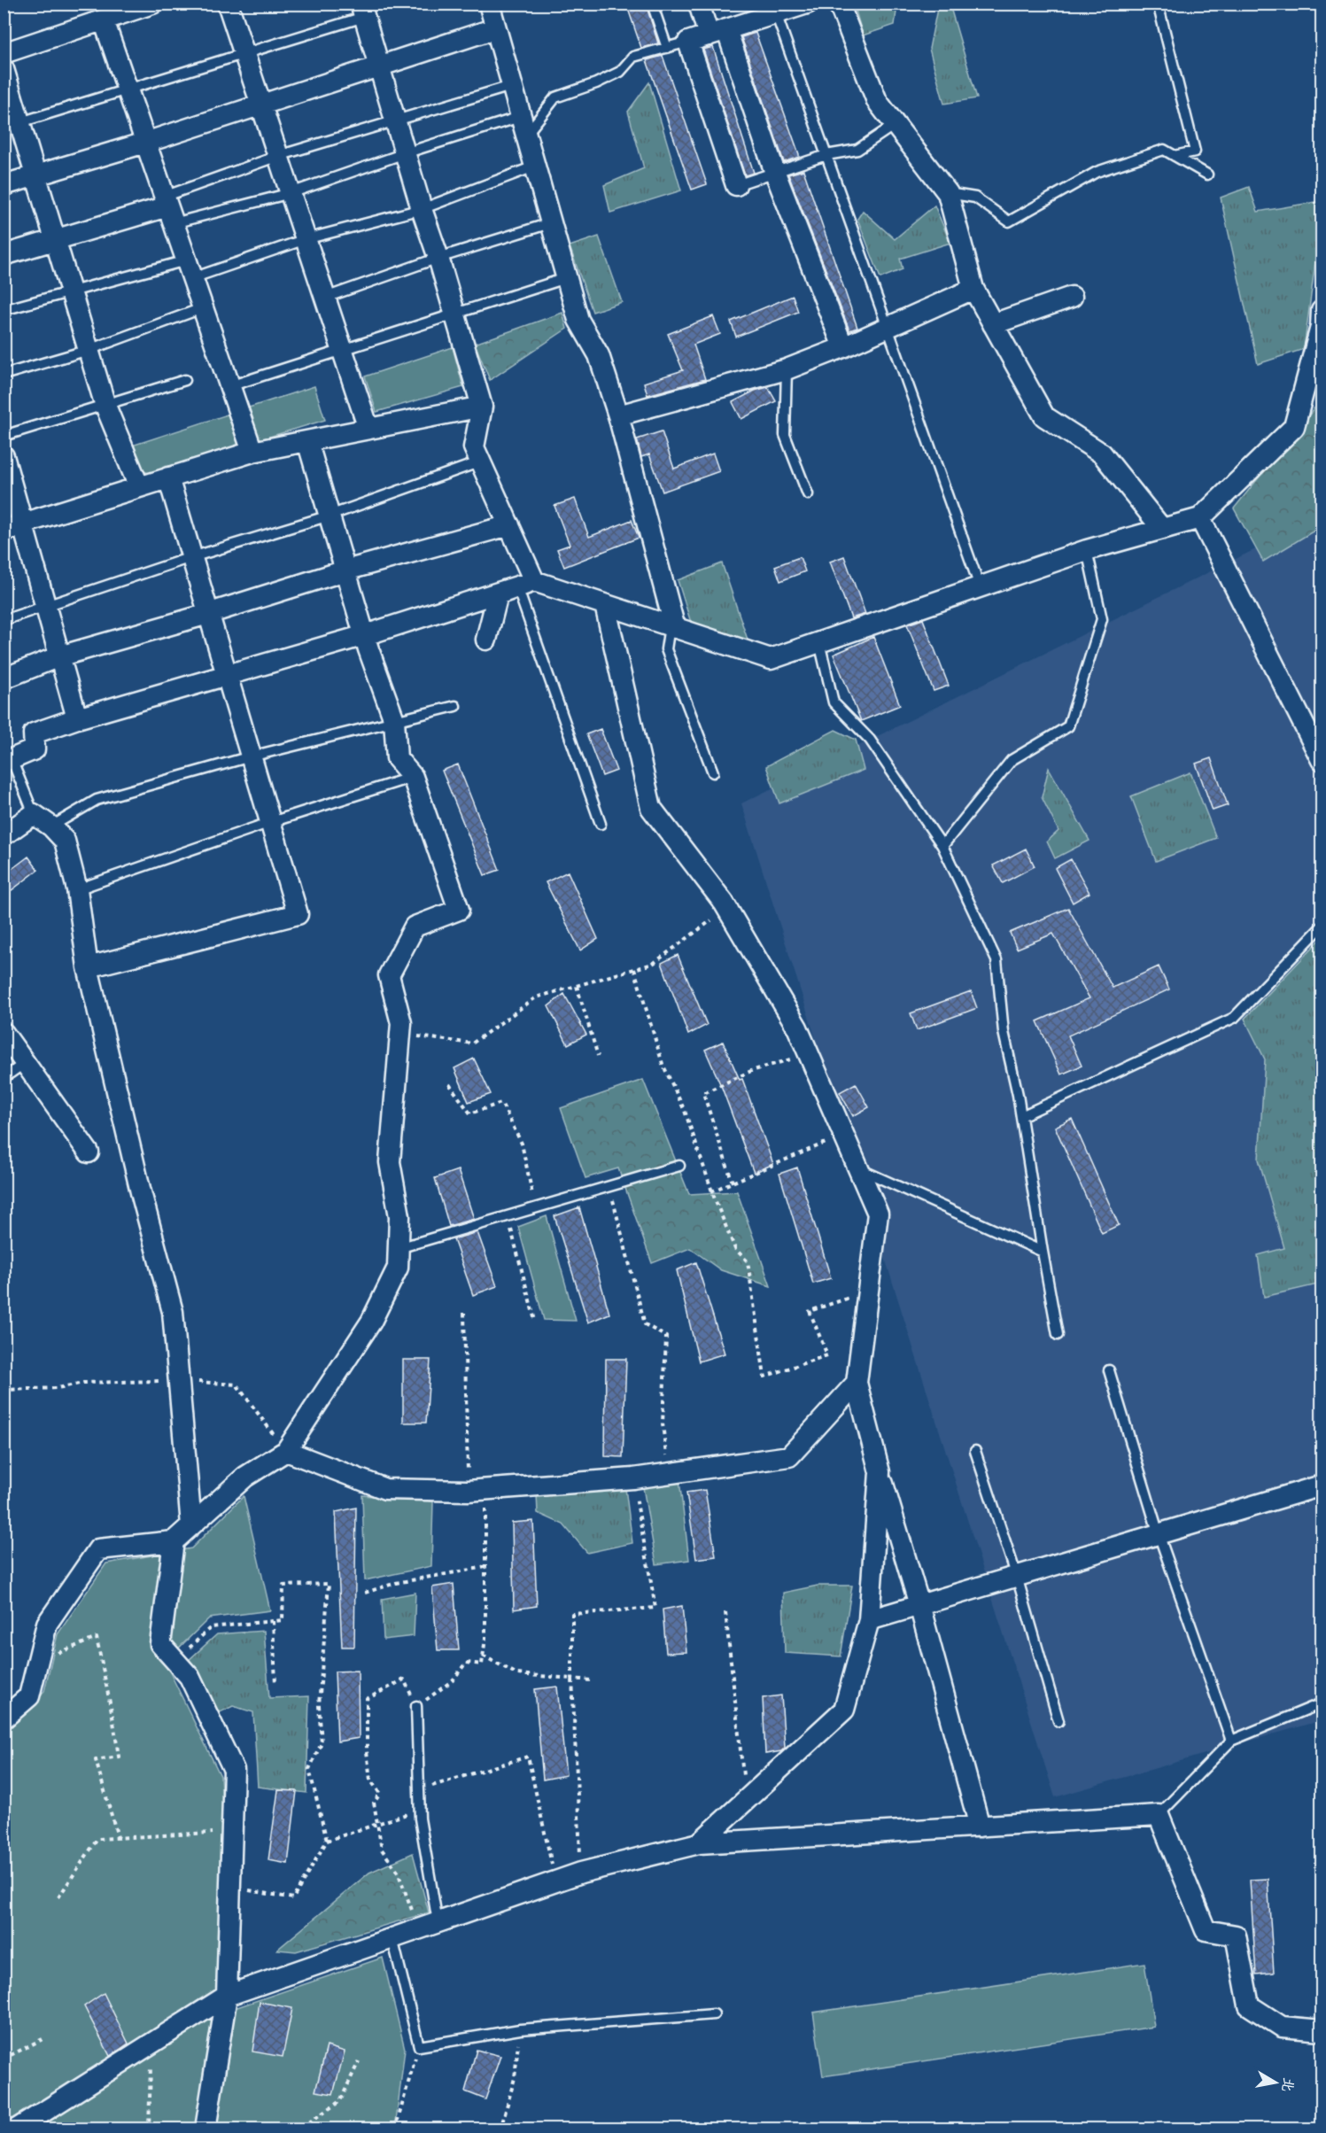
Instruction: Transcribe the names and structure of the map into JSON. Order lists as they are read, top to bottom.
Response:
{
  "north": "right"
}
